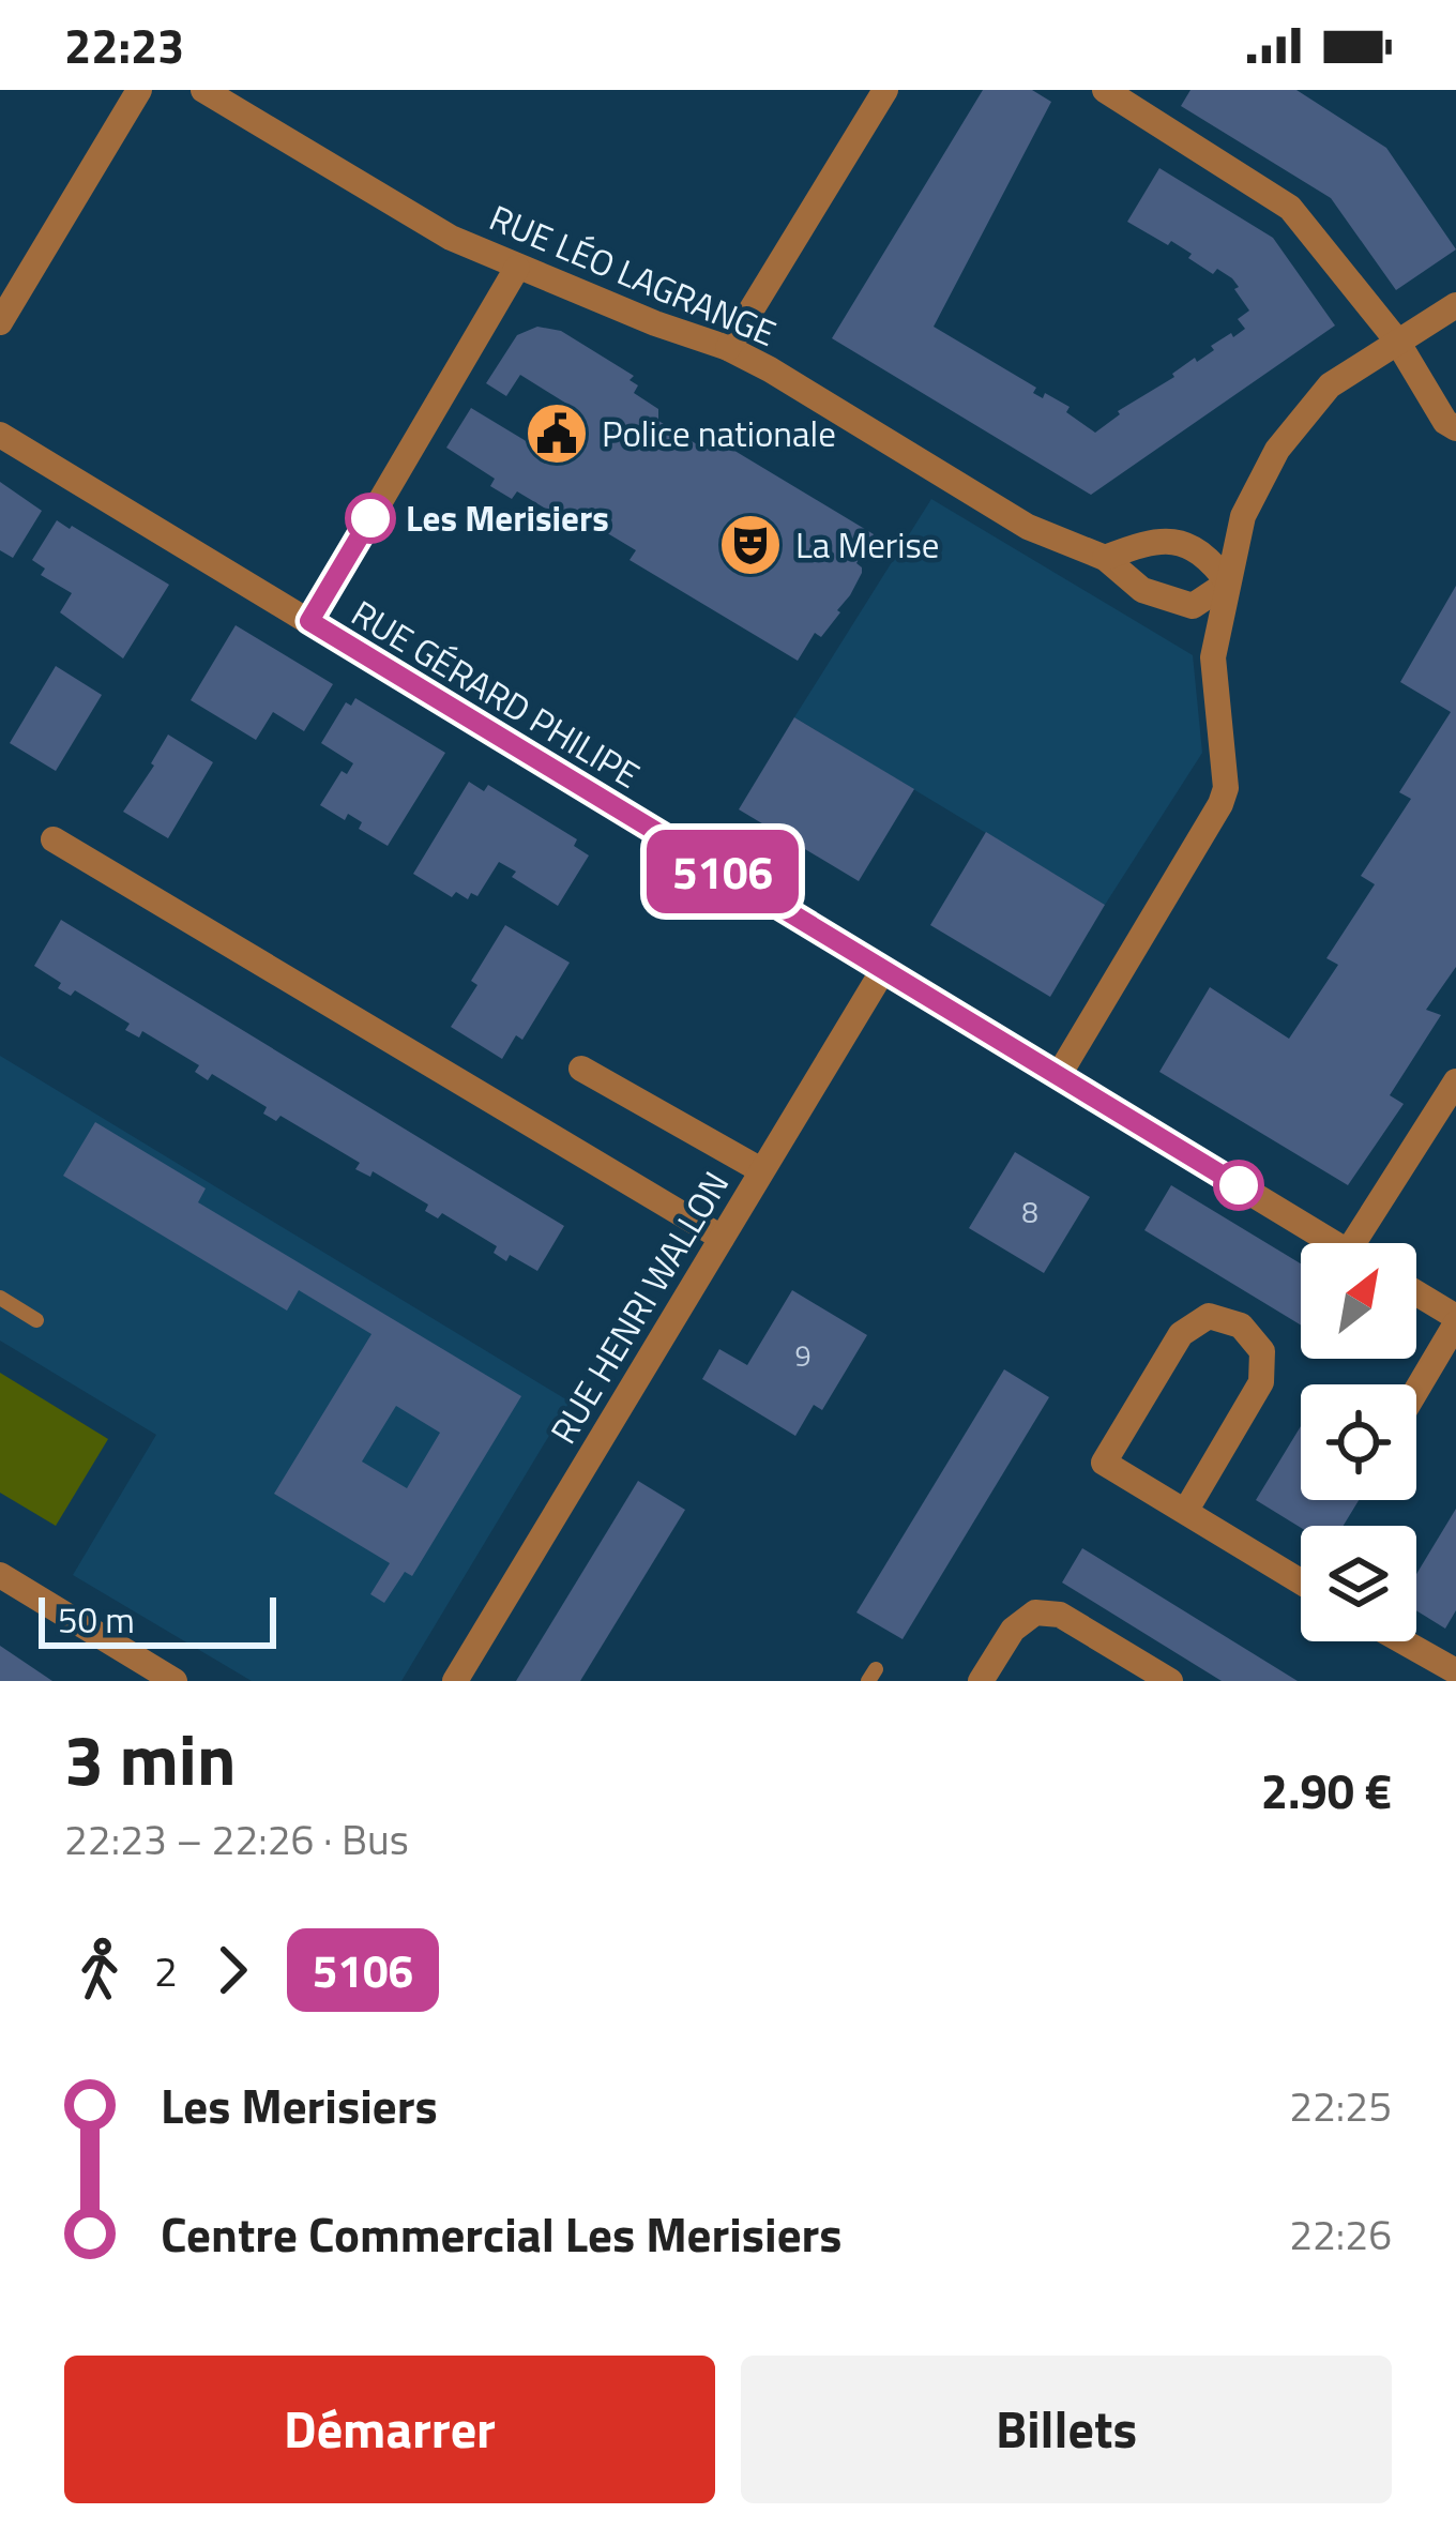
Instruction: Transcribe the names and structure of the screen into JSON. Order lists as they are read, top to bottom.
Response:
{
  "streets": {
    "street": ["RUE LÉO LAGRANGE", "RUE GÉRARD PHILIPE", "RUE HENRI WALLON"]
  },
  "crossings": [
    ["RUE LÉO LAGRANGE", "RUE GÉRARD PHILIPE"],
    ["RUE GÉRARD PHILIPE", "RUE HENRI WALLON"]
  ],
  "places": {
    "public building": ["Police nationale"],
    "other": ["Les Merisiers"],
    "theatre": ["La Merise"]
  },
  "lines": ["bus line 5106"],
  "house_numbers": ["8", "9"],
  "scale_bar": "50 m",
  "north": "top right",
  "page": {
    "status": "22:23",
    "on_map": "5106",
    "scale": "50 m",
    "heading": ["3 min", "22:23 – 22:26 · Bus", "2.90 €"],
    "legs": ["2", "5106"],
    "list": [
      {
        "name": "Les Merisiers",
        "value": "22:25"
      },
      {
        "name": "Centre Commercial Les Merisiers",
        "value": "22:26"
      }
    ],
    "buttons": ["Démarrer", "Billets"]
  }
}
